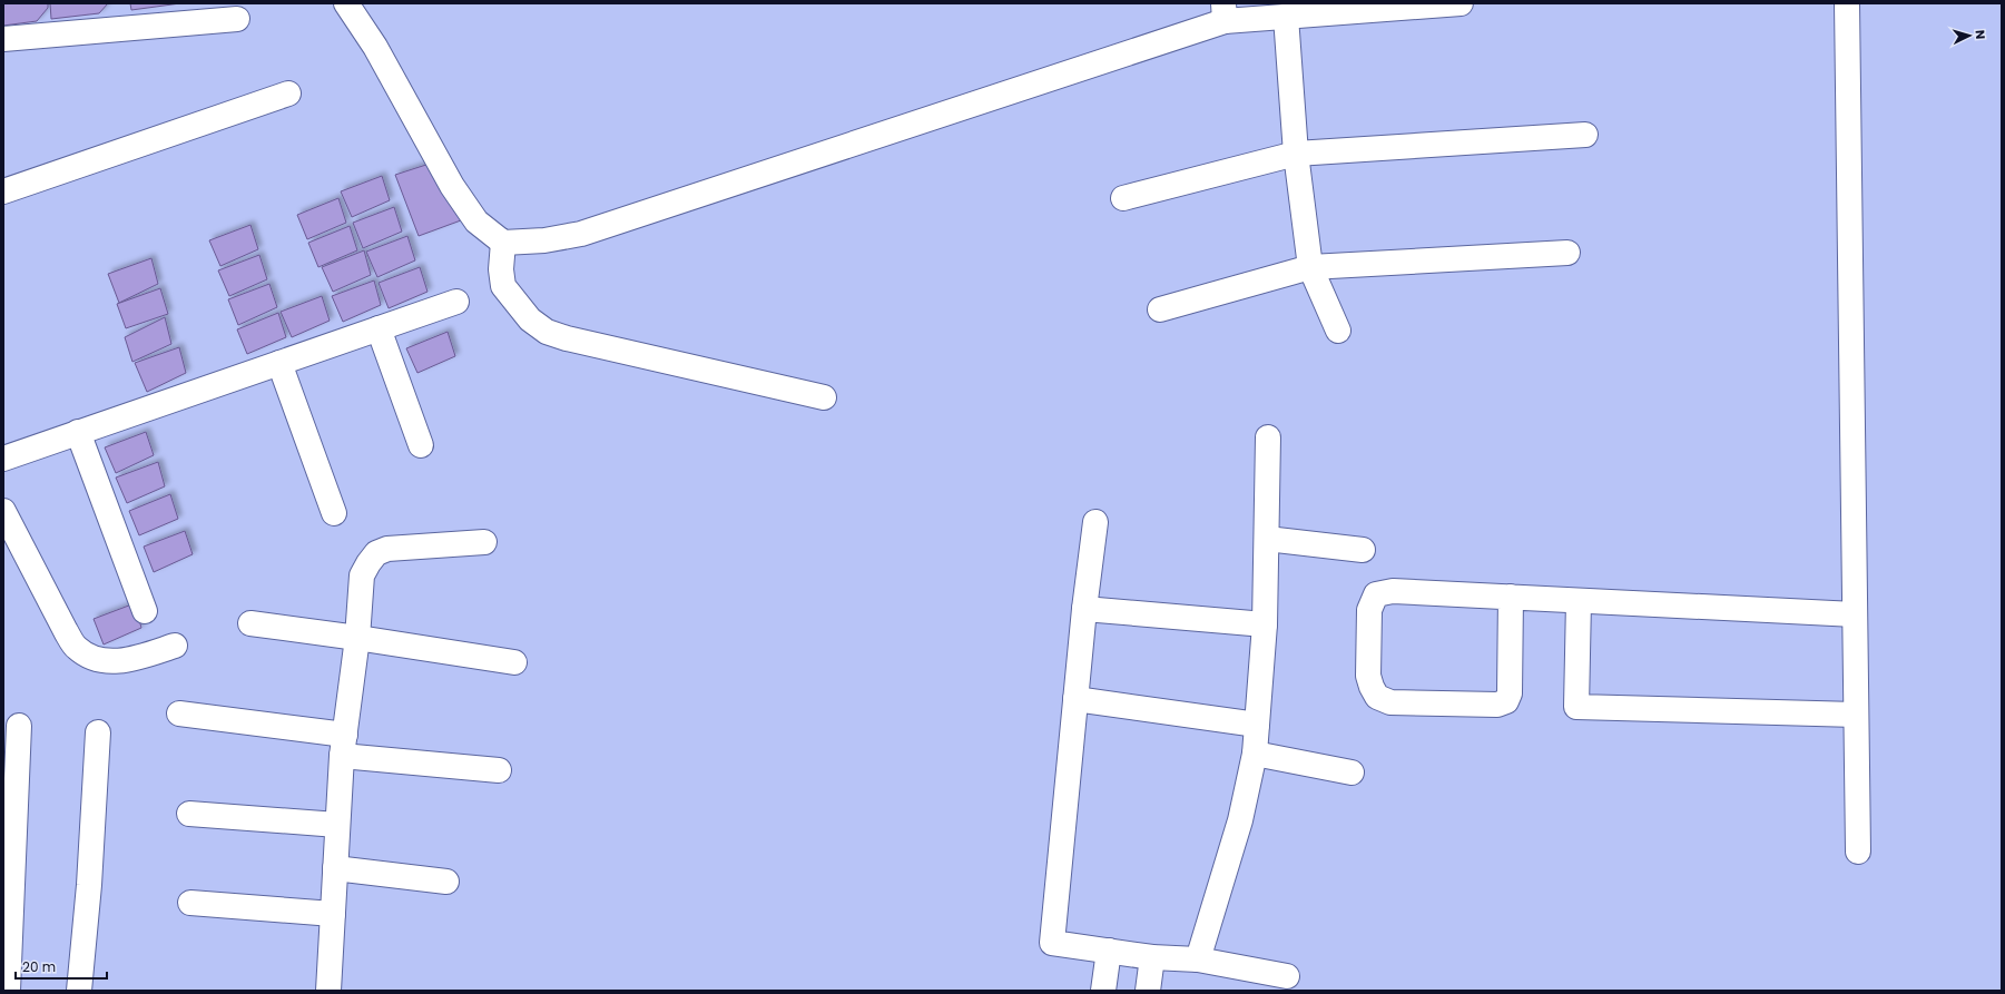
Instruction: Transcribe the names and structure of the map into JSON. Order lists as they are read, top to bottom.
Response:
{
  "scale_bar": "20 m",
  "north": "right"
}
